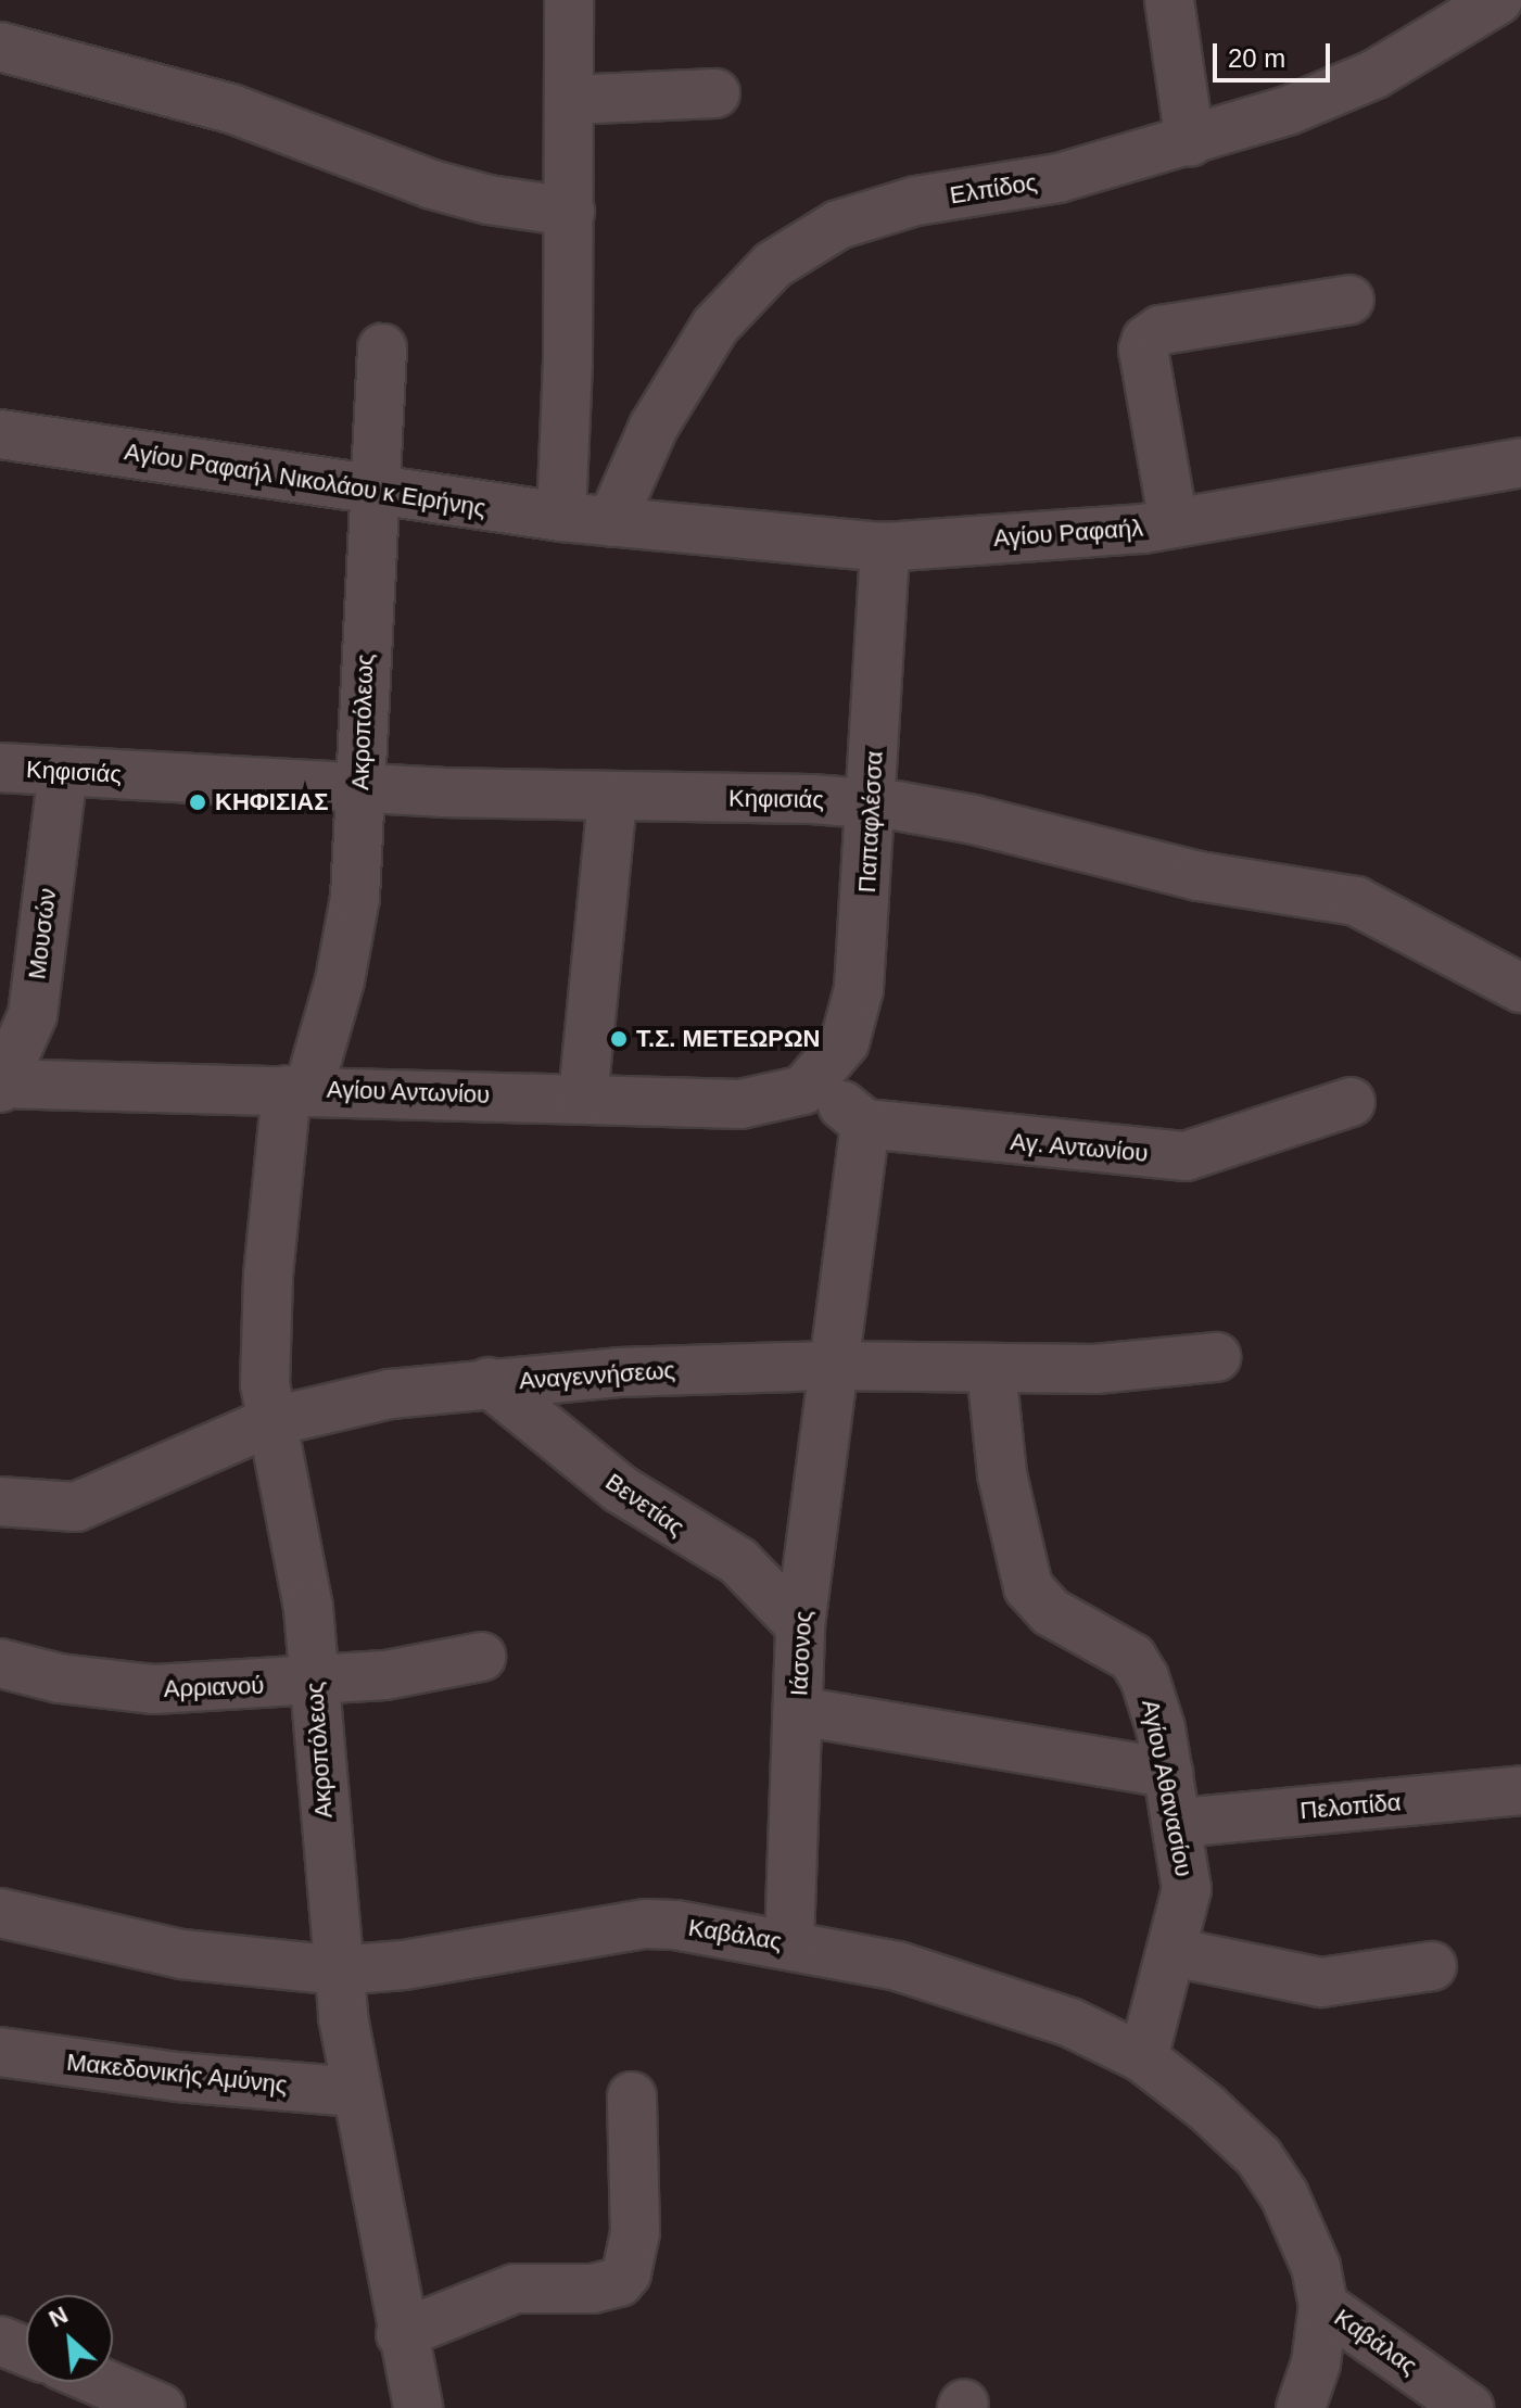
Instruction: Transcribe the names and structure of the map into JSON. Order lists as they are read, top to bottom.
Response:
{
  "streets": {
    "street": [
      "Ελπίδος",
      "Αγίου Ραφαήλ Νικολάου κ Ειρήνης",
      "Αγίου Ραφαήλ",
      "Ακροπόλεως",
      "Κηφισιάς",
      "Παπαφλέσσα",
      "Μουσών",
      "Αγίου Αντωνίου",
      "Αγ. Αντωνίου",
      "Αναγεννήσεως",
      "Βενετίας",
      "Ιάσονος",
      "Αρριανού",
      "Αγίου Αθανασίου",
      "Πελοπίδα",
      "Καβάλας",
      "Μακεδονικής Αμύνης"
    ]
  },
  "crossings": [
    ["Ελπίδος", "Αγίου Ραφαήλ Νικολάου κ Ειρήνης"],
    ["Ελπίδος", "Αγίου Ραφαήλ"],
    ["Αγίου Ραφαήλ Νικολάου κ Ειρήνης", "Αγίου Ραφαήλ"],
    ["Αγίου Ραφαήλ Νικολάου κ Ειρήνης", "Ακροπόλεως"],
    ["Αγίου Ραφαήλ", "Παπαφλέσσα"],
    ["Ακροπόλεως", "Κηφισιάς"],
    ["Ακροπόλεως", "Αγίου Αντωνίου"],
    ["Ακροπόλεως", "Αναγεννήσεως"],
    ["Ακροπόλεως", "Αρριανού"],
    ["Ακροπόλεως", "Καβάλας"],
    ["Ακροπόλεως", "Μακεδονικής Αμύνης"],
    ["Κηφισιάς", "Παπαφλέσσα"],
    ["Κηφισιάς", "Μουσών"],
    ["Παπαφλέσσα", "Αγίου Αντωνίου"],
    ["Μουσών", "Αγίου Αντωνίου"],
    ["Αναγεννήσεως", "Βενετίας"],
    ["Αναγεννήσεως", "Ιάσονος"],
    ["Αναγεννήσεως", "Αγίου Αθανασίου"],
    ["Βενετίας", "Ιάσονος"],
    ["Ιάσονος", "Καβάλας"],
    ["Αγίου Αθανασίου", "Πελοπίδα"],
    ["Αγίου Αθανασίου", "Καβάλας"]
  ],
  "places": ["ΚΗΦΙΣΙΑΣ", "Τ.Σ. ΜΕΤΕΩΡΩΝ"],
  "scale_bar": "20 m",
  "north": "top left"
}
